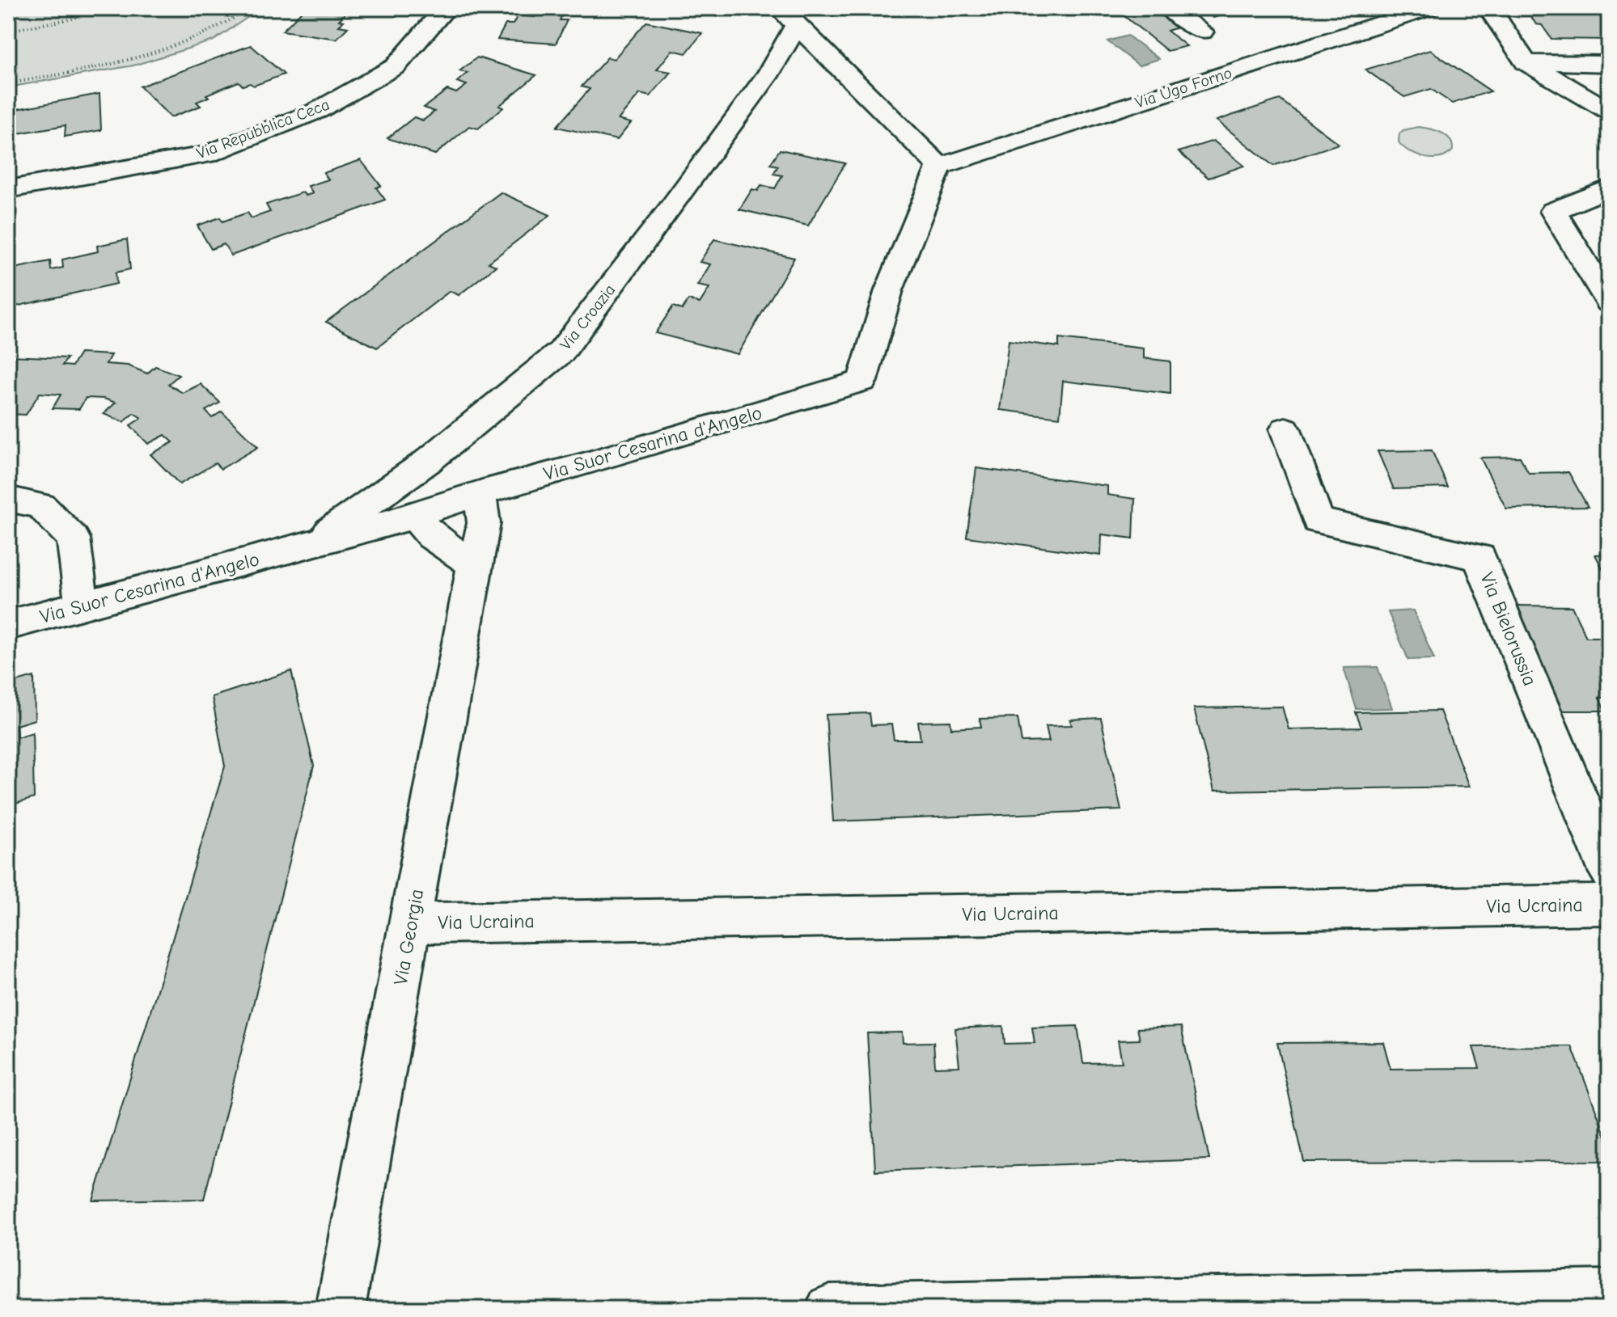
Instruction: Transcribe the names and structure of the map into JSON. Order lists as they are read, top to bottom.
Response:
{
  "streets": {
    "street": [
      "Via Ugo Forno",
      "Via Repubblica Ceca",
      "Via Croazia",
      "Via Suor Cesarina d'Angelo",
      "Via Bielorussia",
      "Via Ucraina",
      "Via Georgia"
    ]
  },
  "crossings": [
    ["Via Ugo Forno", "Via Suor Cesarina d'Angelo"],
    ["Via Croazia", "Via Suor Cesarina d'Angelo"],
    ["Via Suor Cesarina d'Angelo", "Via Georgia"],
    ["Via Ucraina", "Via Georgia"]
  ]
}
